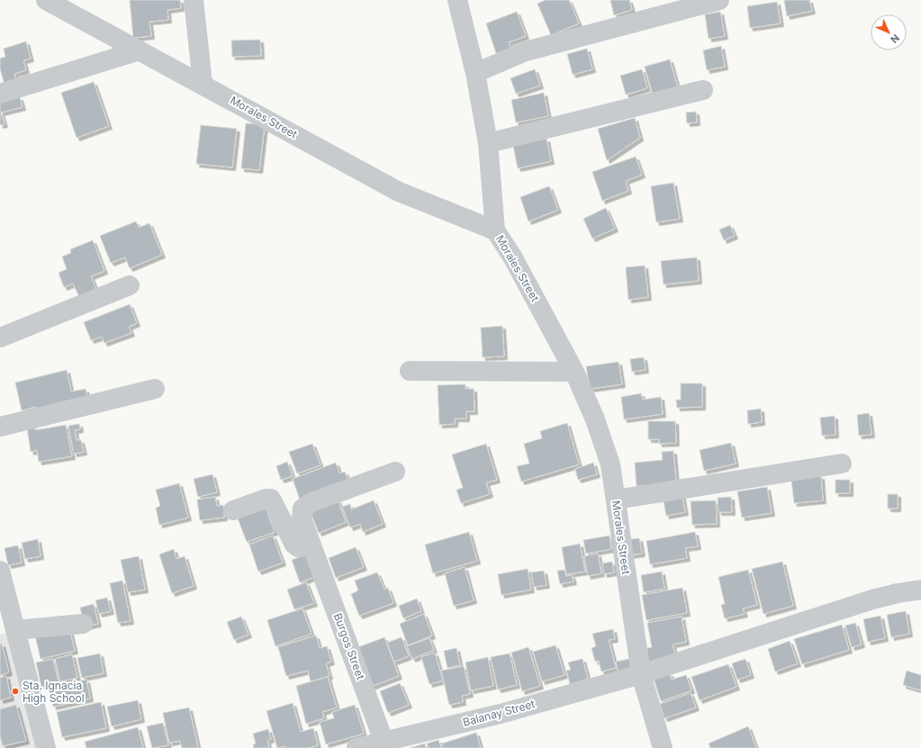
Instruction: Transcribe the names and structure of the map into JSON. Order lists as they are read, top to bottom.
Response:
{
  "streets": {
    "street": ["Morales Street", "Burgos Street", "Balanay Street"]
  },
  "crossings": [
    ["Morales Street", "Balanay Street"],
    ["Burgos Street", "Balanay Street"]
  ],
  "places": ["Sta. Ignacia High School"],
  "north": "bottom right"
}
